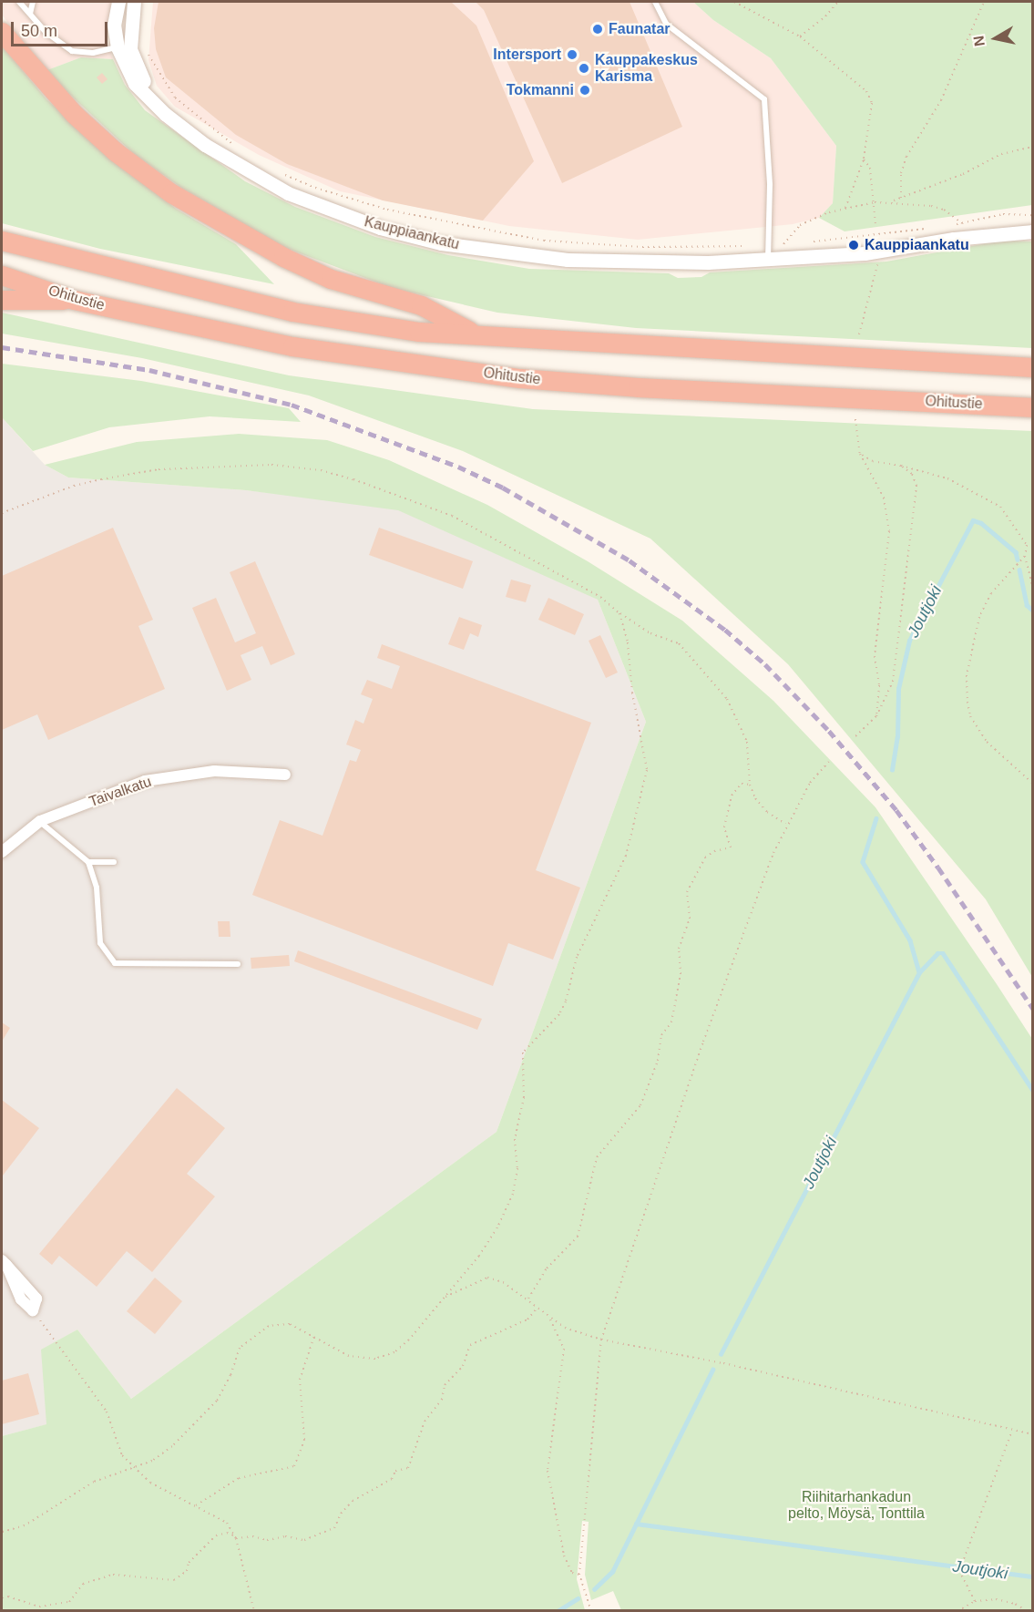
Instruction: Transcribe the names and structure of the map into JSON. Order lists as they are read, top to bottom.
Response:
{
  "streets": {
    "highway": ["Ohitustie"],
    "street": ["Kauppiaankatu", "Taivalkatu"]
  },
  "water": ["Joutjoki"],
  "parks": ["Riihitarhankadun pelto, Möysä, Tonttila"],
  "places": [
    "Faunatar",
    "Intersport",
    "Kauppakeskus Karisma",
    "Tokmanni",
    "Kauppiaankatu"
  ],
  "scale_bar": "50 m",
  "north": "left"
}
